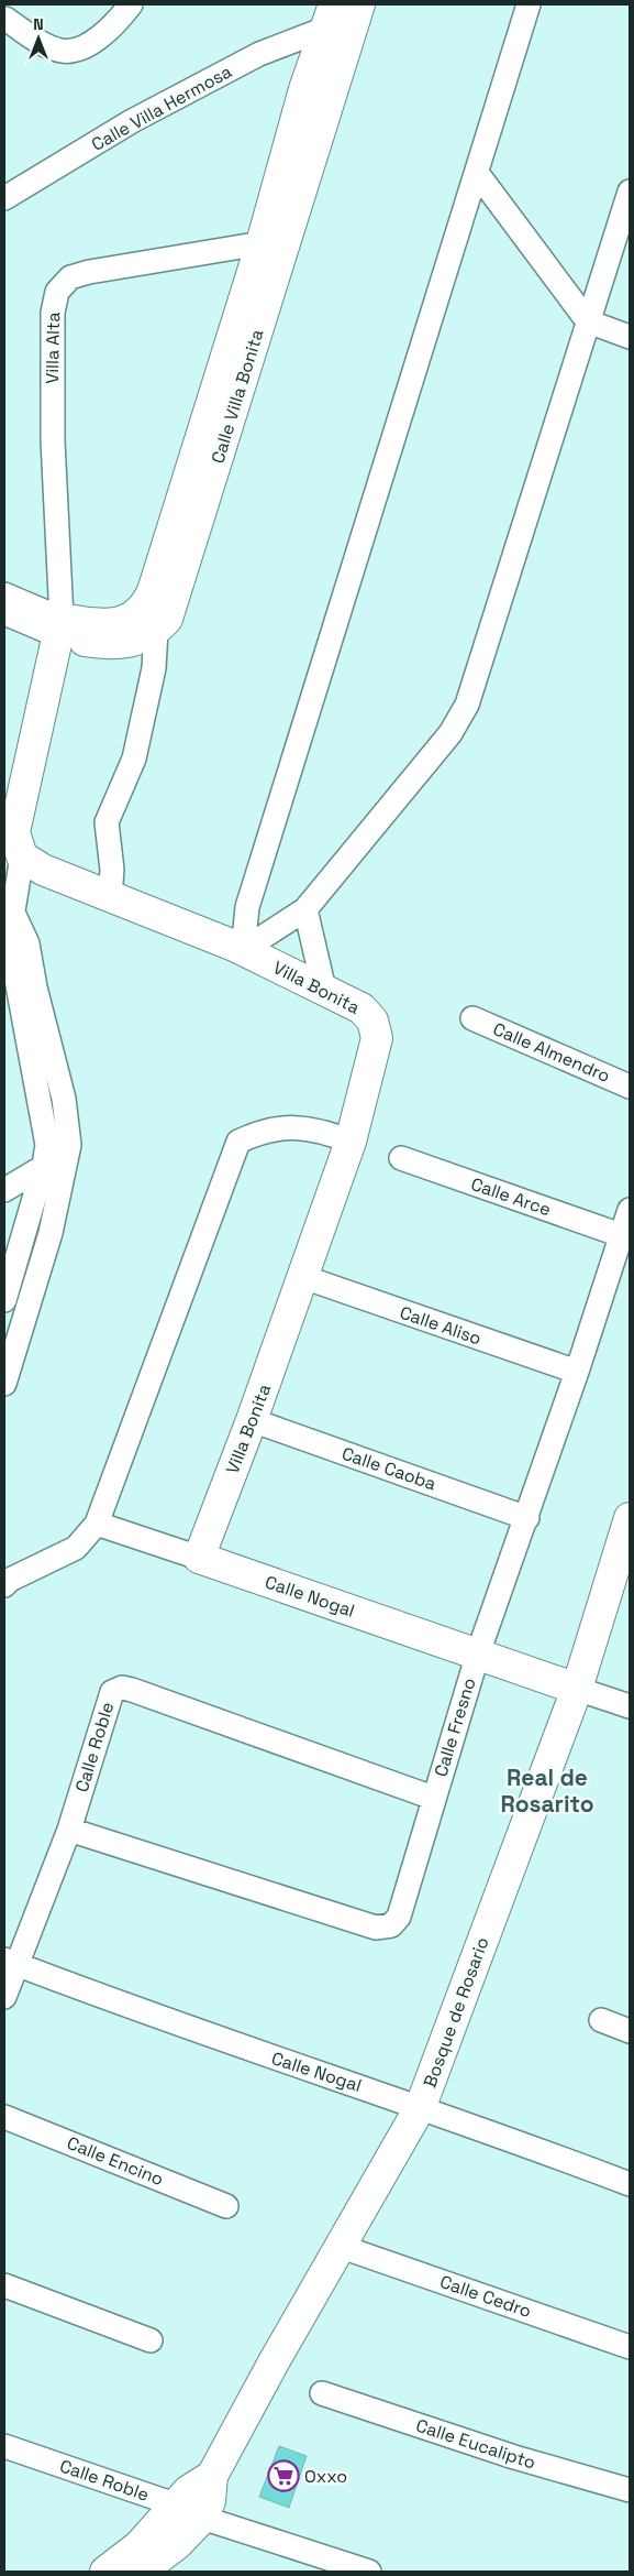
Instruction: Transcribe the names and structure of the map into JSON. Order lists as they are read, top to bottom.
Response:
{
  "streets": {
    "main road": [
      "Calle Villa Bonita",
      "Villa Bonita",
      "Calle Nogal",
      "Bosque de Rosario"
    ],
    "street": [
      "Calle Villa Hermosa",
      "Villa Alta",
      "Calle Almendro",
      "Calle Arce",
      "Calle Aliso",
      "Calle Caoba",
      "Calle Fresno",
      "Calle Roble",
      "Calle Encino",
      "Calle Cedro",
      "Calle Eucalipto"
    ]
  },
  "crossings": [
    ["Calle Villa Hermosa", "Calle Villa Bonita"],
    ["Villa Alta", "Calle Villa Bonita"],
    ["Villa Bonita", "Calle Aliso"],
    ["Villa Bonita", "Calle Caoba"],
    ["Villa Bonita", "Calle Nogal"],
    ["Calle Arce", "Calle Fresno"],
    ["Calle Aliso", "Calle Fresno"],
    ["Calle Caoba", "Calle Fresno"],
    ["Calle Nogal", "Calle Fresno"],
    ["Calle Nogal", "Calle Roble"],
    ["Calle Nogal", "Bosque de Rosario"],
    ["Calle Fresno", "Calle Roble"],
    ["Bosque de Rosario", "Calle Cedro"]
  ],
  "districts": ["Real de Rosarito"],
  "places": {
    "supermarket": ["Oxxo"]
  },
  "north": "top"
}
